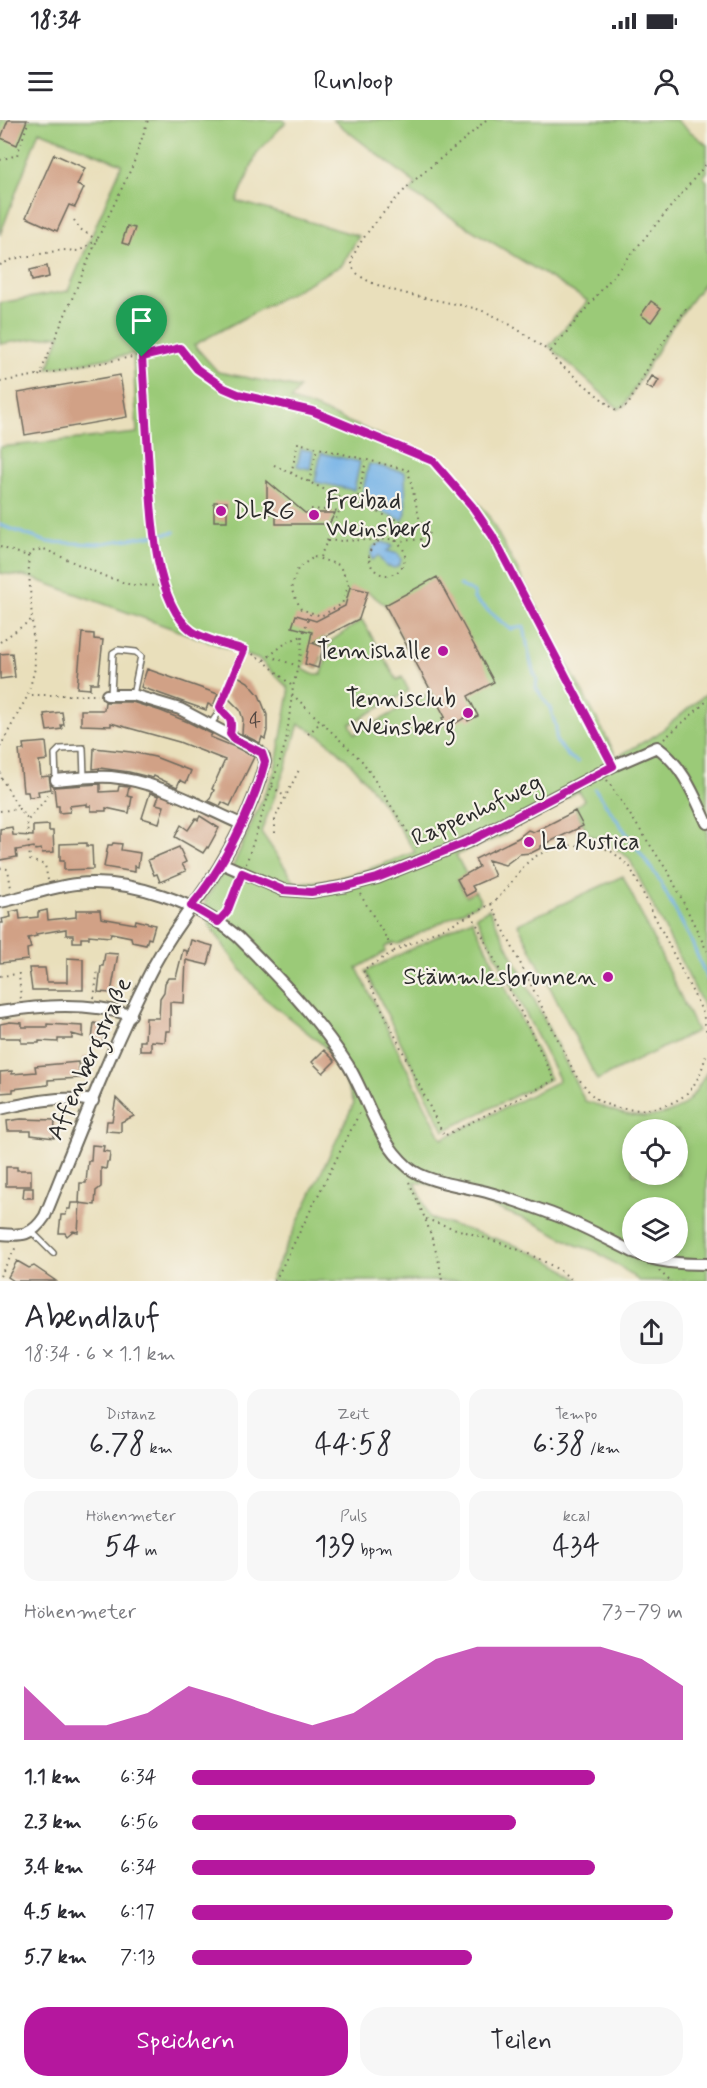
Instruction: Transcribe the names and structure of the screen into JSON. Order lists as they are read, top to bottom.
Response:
{
  "streets": {
    "street": ["Rappenhofweg", "Affenbergstraße"]
  },
  "crossings": [
    ["Rappenhofweg", "Affenbergstraße"]
  ],
  "places": [
    "DLRG",
    "Freibad Weinsberg",
    "Tennishalle",
    "Tennisclub Weinsberg",
    "La Rustica",
    "Stämmlesbrunnen"
  ],
  "house_numbers": ["4"],
  "page": {
    "status": "18:34",
    "header": "Runloop",
    "heading": ["Abendlauf", "18:34 · 6 × 1.1 km"],
    "stats": [
      ["Distanz", "6.78 km"],
      ["Zeit", "44:58"],
      ["Tempo", "6:38 /km"],
      ["Höhenmeter", "54 m"],
      ["Puls", "139 bpm"],
      ["kcal", "434"]
    ],
    "chart": ["Höhenmeter", "73–79 m"],
    "list": [
      {
        "name": "1.1 km",
        "note": "6:34"
      },
      {
        "name": "2.3 km",
        "note": "6:56"
      },
      {
        "name": "3.4 km",
        "note": "6:34"
      },
      {
        "name": "4.5 km",
        "note": "6:17"
      },
      {
        "name": "5.7 km",
        "note": "7:13"
      }
    ],
    "buttons": ["Speichern", "Teilen"]
  }
}
